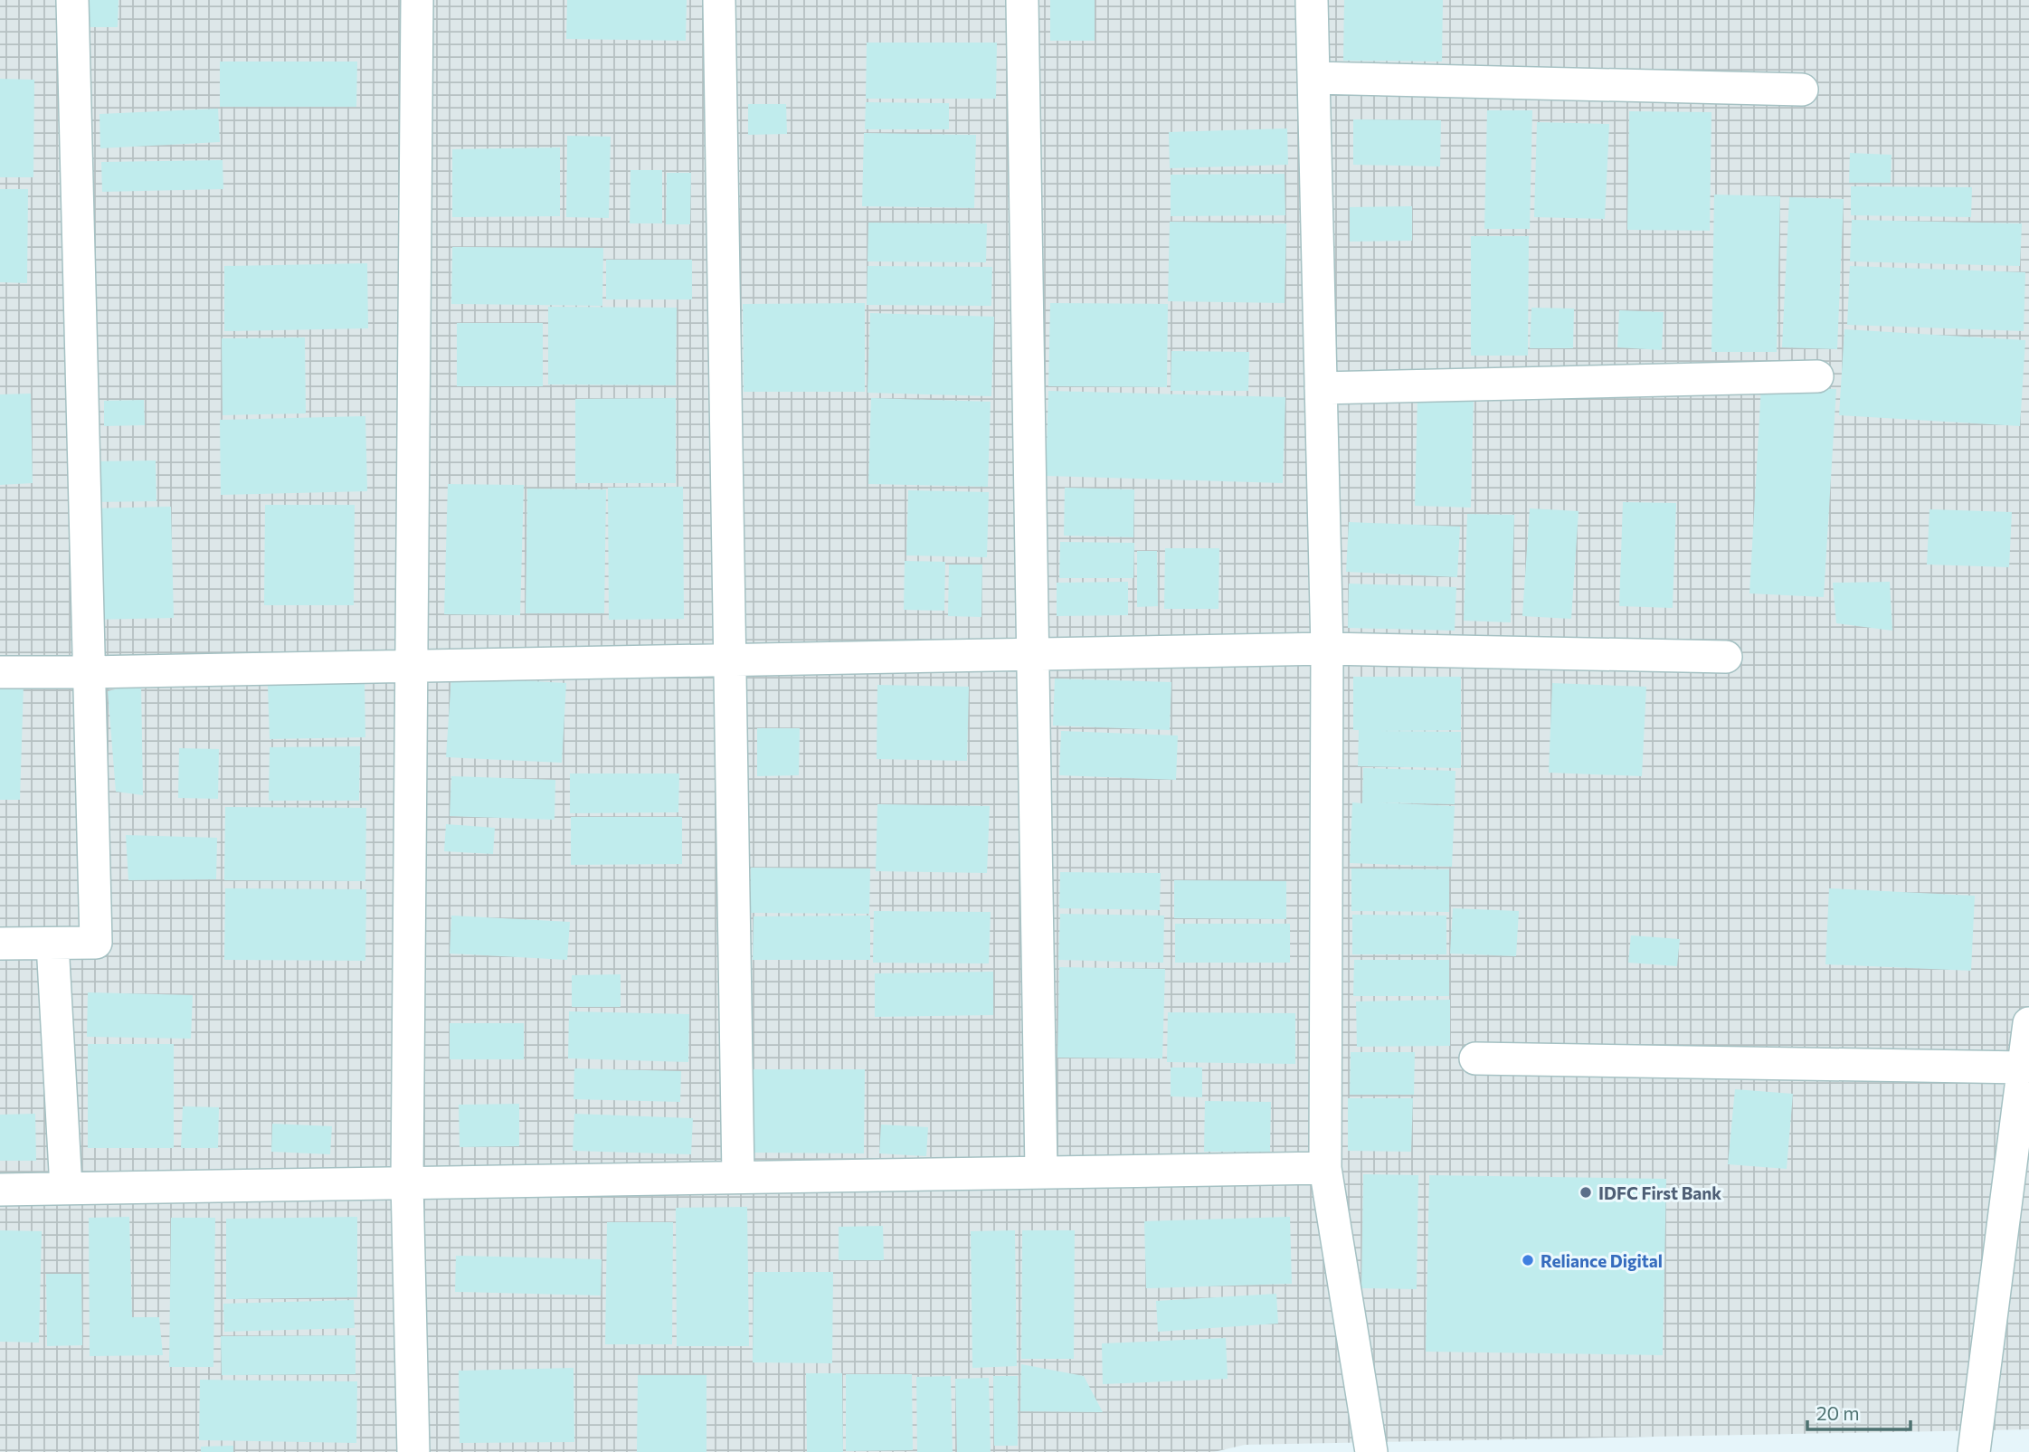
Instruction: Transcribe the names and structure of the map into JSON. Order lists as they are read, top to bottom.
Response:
{
  "places": ["IDFC First Bank", "Reliance Digital"],
  "scale_bar": "20 m"
}
